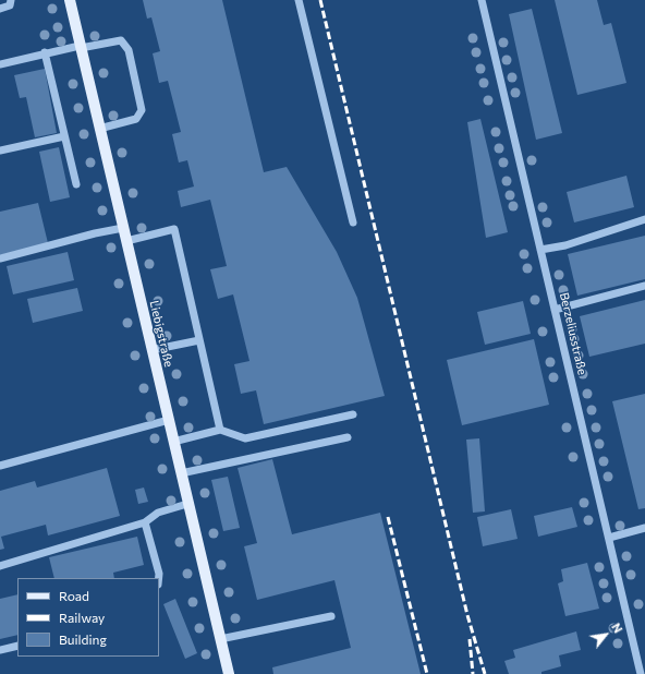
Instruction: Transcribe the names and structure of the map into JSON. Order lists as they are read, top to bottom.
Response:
{
  "streets": {
    "main road": ["Liebigstraße"],
    "street": ["Berzeliusstraße"]
  },
  "legend": ["Road", "Railway", "Building"],
  "north": "top right"
}
